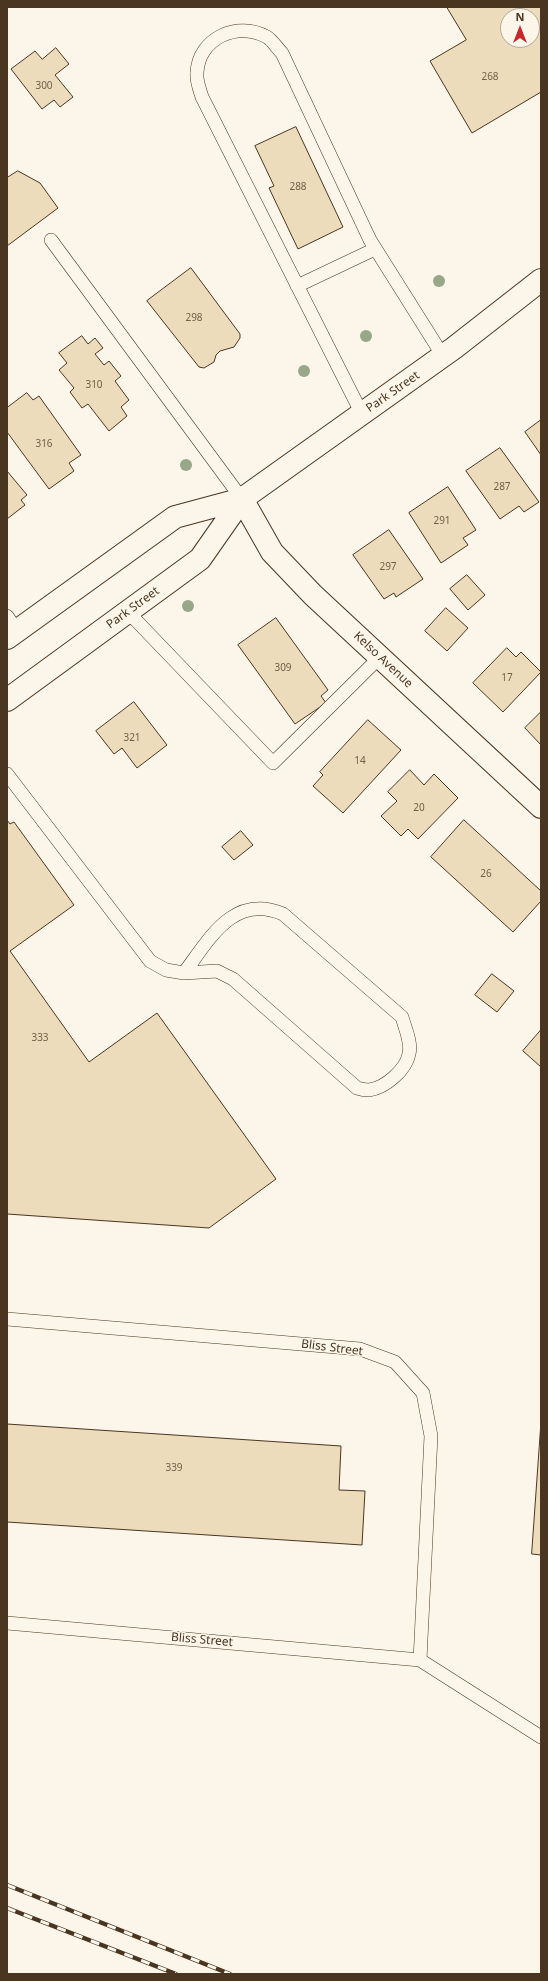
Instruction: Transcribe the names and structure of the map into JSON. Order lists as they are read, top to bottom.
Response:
{
  "streets": {
    "main road": ["Park Street", "Kelso Avenue"],
    "lane": ["Bliss Street"]
  },
  "crossings": [
    ["Park Street", "Kelso Avenue"]
  ],
  "house_numbers": [
    "268",
    "300",
    "288",
    "298",
    "310",
    "316",
    "287",
    "291",
    "297",
    "309",
    "17",
    "321",
    "14",
    "20",
    "26",
    "333",
    "339"
  ],
  "north": "top"
}
